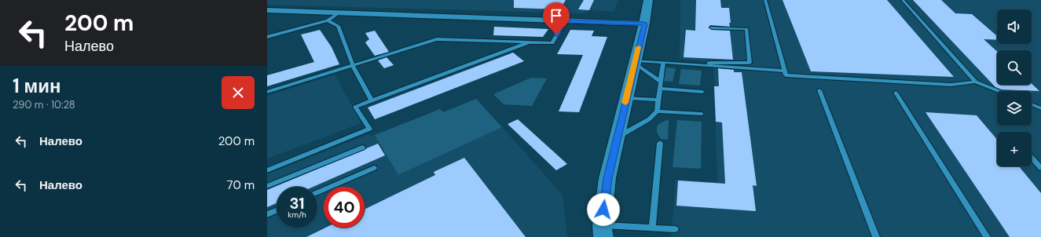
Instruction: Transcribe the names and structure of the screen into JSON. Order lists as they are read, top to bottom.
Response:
{
  "page": {
    "turn": ["200 m", "Налево"],
    "map_buttons": "+",
    "heading": ["1 мин", "290 m · 10:28"],
    "list": [
      {
        "name": "Налево",
        "value": "200 m"
      },
      {
        "name": "Налево",
        "value": "70 m"
      }
    ],
    "speed": "31 km/h",
    "limit": "40"
  }
}
